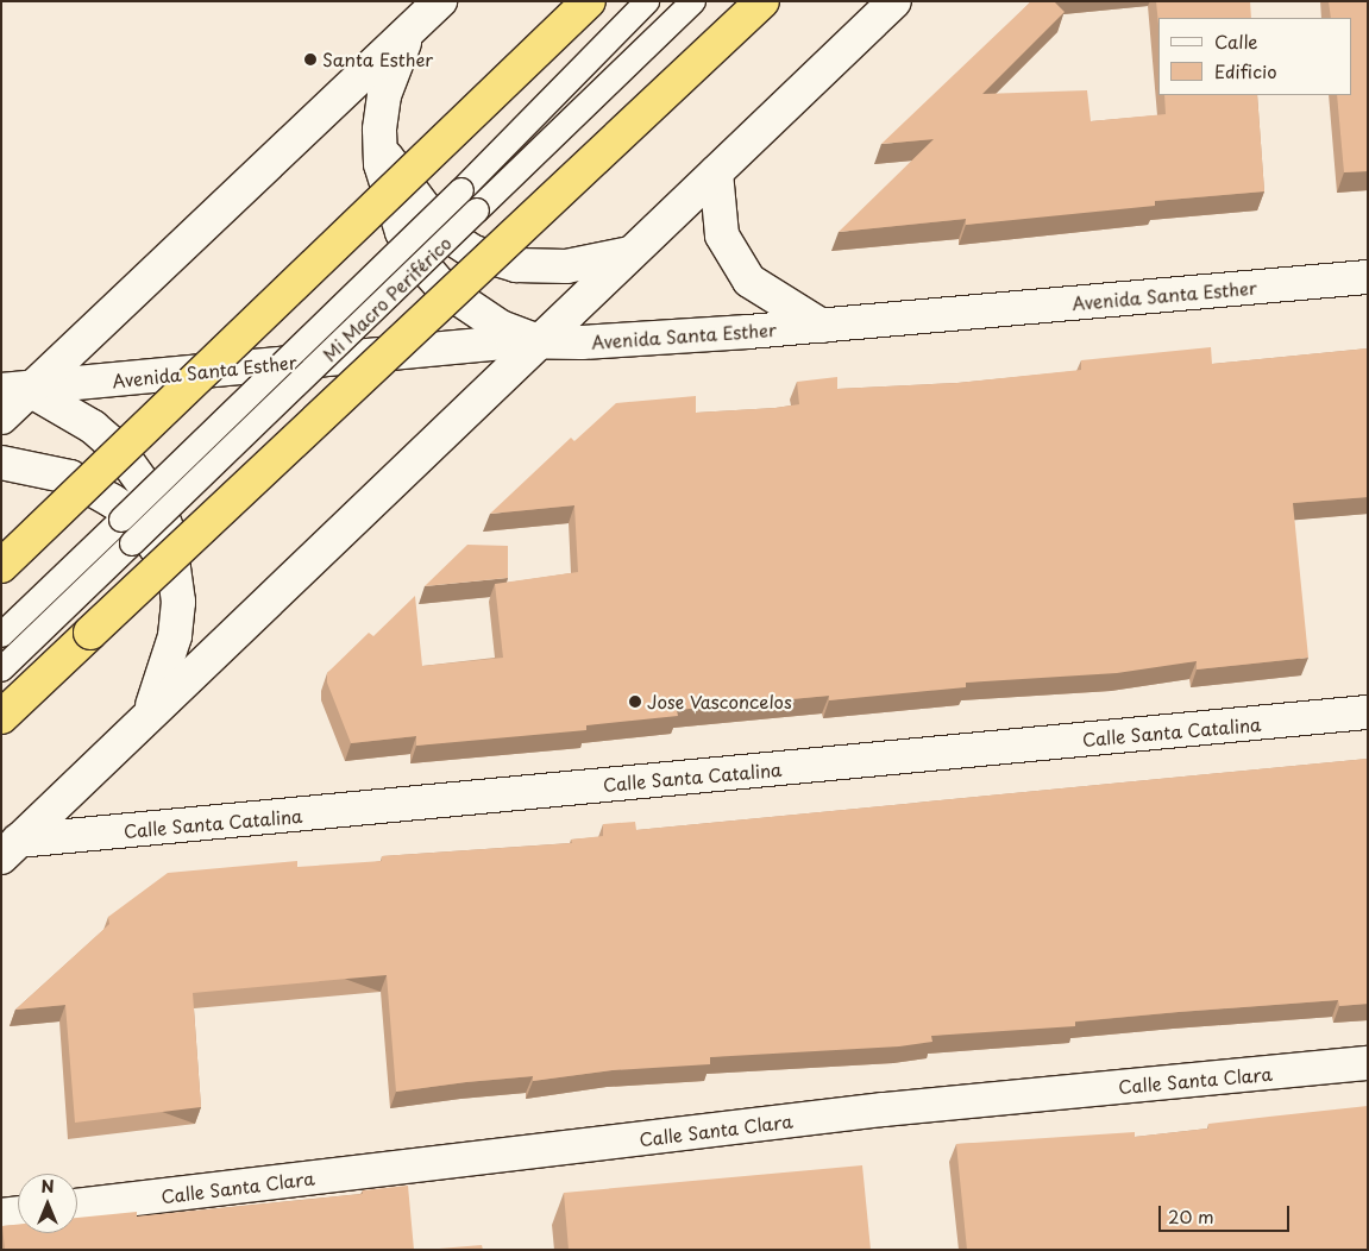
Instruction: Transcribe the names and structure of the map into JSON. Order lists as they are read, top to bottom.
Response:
{
  "streets": {
    "street": ["Avenida Santa Esther", "Calle Santa Catalina", "Calle Santa Clara"],
    "lane": ["Mi Macro Periférico"]
  },
  "places": ["Santa Esther", "Jose Vasconcelos"],
  "legend": ["Calle", "Edificio"],
  "scale_bar": "20 m",
  "north": "top"
}
